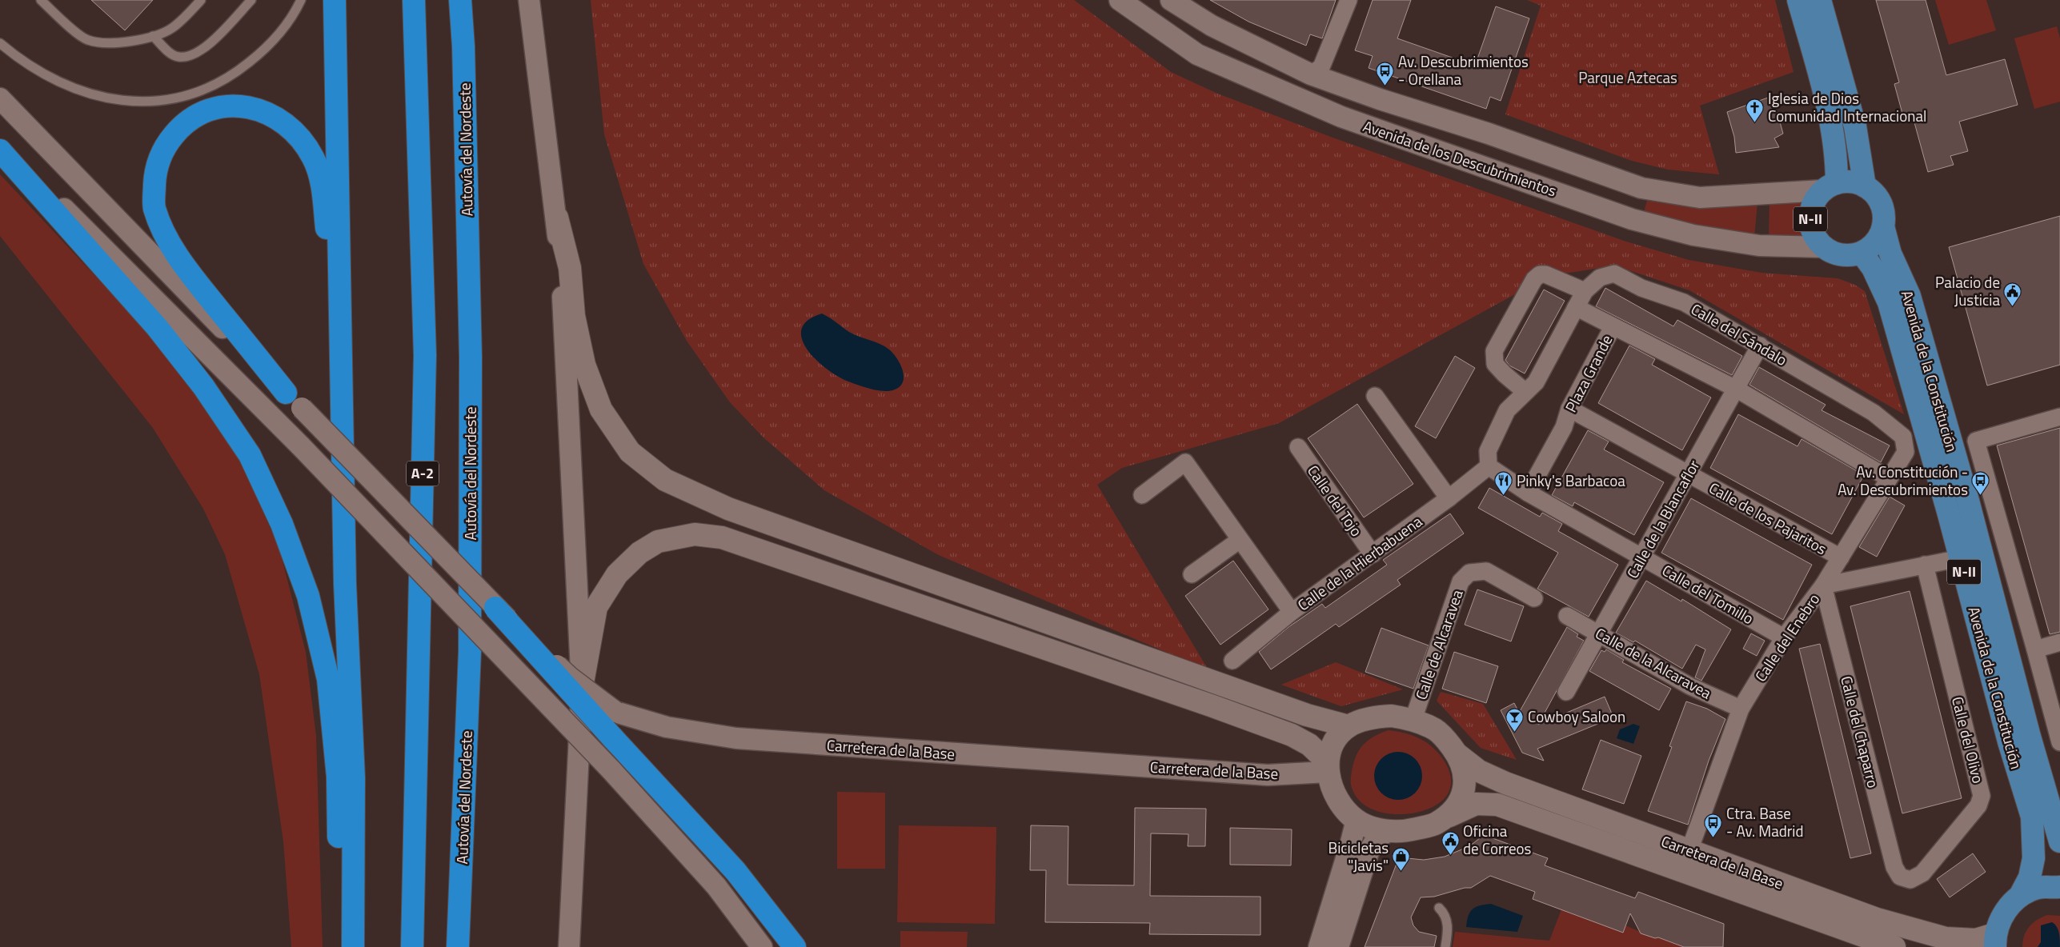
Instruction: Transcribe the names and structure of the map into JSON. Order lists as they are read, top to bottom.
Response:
{
  "streets": {
    "highway": ["Autovía del Nordeste", "A-2"],
    "main road": ["N-II", "Avenida de la Constitución", "Carretera de la Base"],
    "street": [
      "Avenida de los Descubrimientos",
      "Calle del Sándalo",
      "Plaza Grande",
      "Calle del Tojo",
      "Calle de los Pajaritos",
      "Calle de la Blancaflor",
      "Calle de la Hierbabuena",
      "Calle del Tomillo",
      "Calle del Enebro",
      "Calle de Alcaravea",
      "Calle de la Alcaravea",
      "Calle del Chaparro",
      "Calle del Olivo"
    ]
  },
  "crossings": [
    ["Avenida de los Descubrimientos", "N-II"],
    ["Avenida de los Descubrimientos", "Avenida de la Constitución"],
    ["N-II", "Avenida de la Constitución"],
    ["N-II", "Carretera de la Base"],
    ["Calle del Sándalo", "Plaza Grande"],
    ["Calle del Sándalo", "Calle de la Blancaflor"],
    ["Calle del Sándalo", "Calle del Enebro"],
    ["Plaza Grande", "Calle de los Pajaritos"],
    ["Plaza Grande", "Calle del Tomillo"],
    ["Calle del Tojo", "Calle de la Hierbabuena"],
    ["Calle de los Pajaritos", "Calle de la Blancaflor"],
    ["Calle de los Pajaritos", "Calle del Enebro"],
    ["Calle de la Blancaflor", "Calle del Tomillo"],
    ["Calle de la Blancaflor", "Calle de la Alcaravea"],
    ["Calle del Tomillo", "Calle del Enebro"],
    ["Calle del Enebro", "Calle de la Alcaravea"],
    ["Calle del Enebro", "Calle del Chaparro"],
    ["Calle del Enebro", "Carretera de la Base"],
    ["Calle de Alcaravea", "Carretera de la Base"],
    ["Calle del Chaparro", "Calle del Olivo"]
  ],
  "parks": ["Parque Aztecas"],
  "places": {
    "bus stop": ["Av. Descubrimientos - Orellana", "Av. Constitución - Av. Descubrimientos", "Ctra. Base - Av. Madrid"],
    "church": ["Iglesia de Dios Comunidad Internacional"],
    "public building": ["Palacio de Justicia", "Oficina de Correos"],
    "restaurant": ["Pinky's Barbacoa"],
    "bar": ["Cowboy Saloon"],
    "shop": ["Bicicletas \"Javis\""]
  }
}
